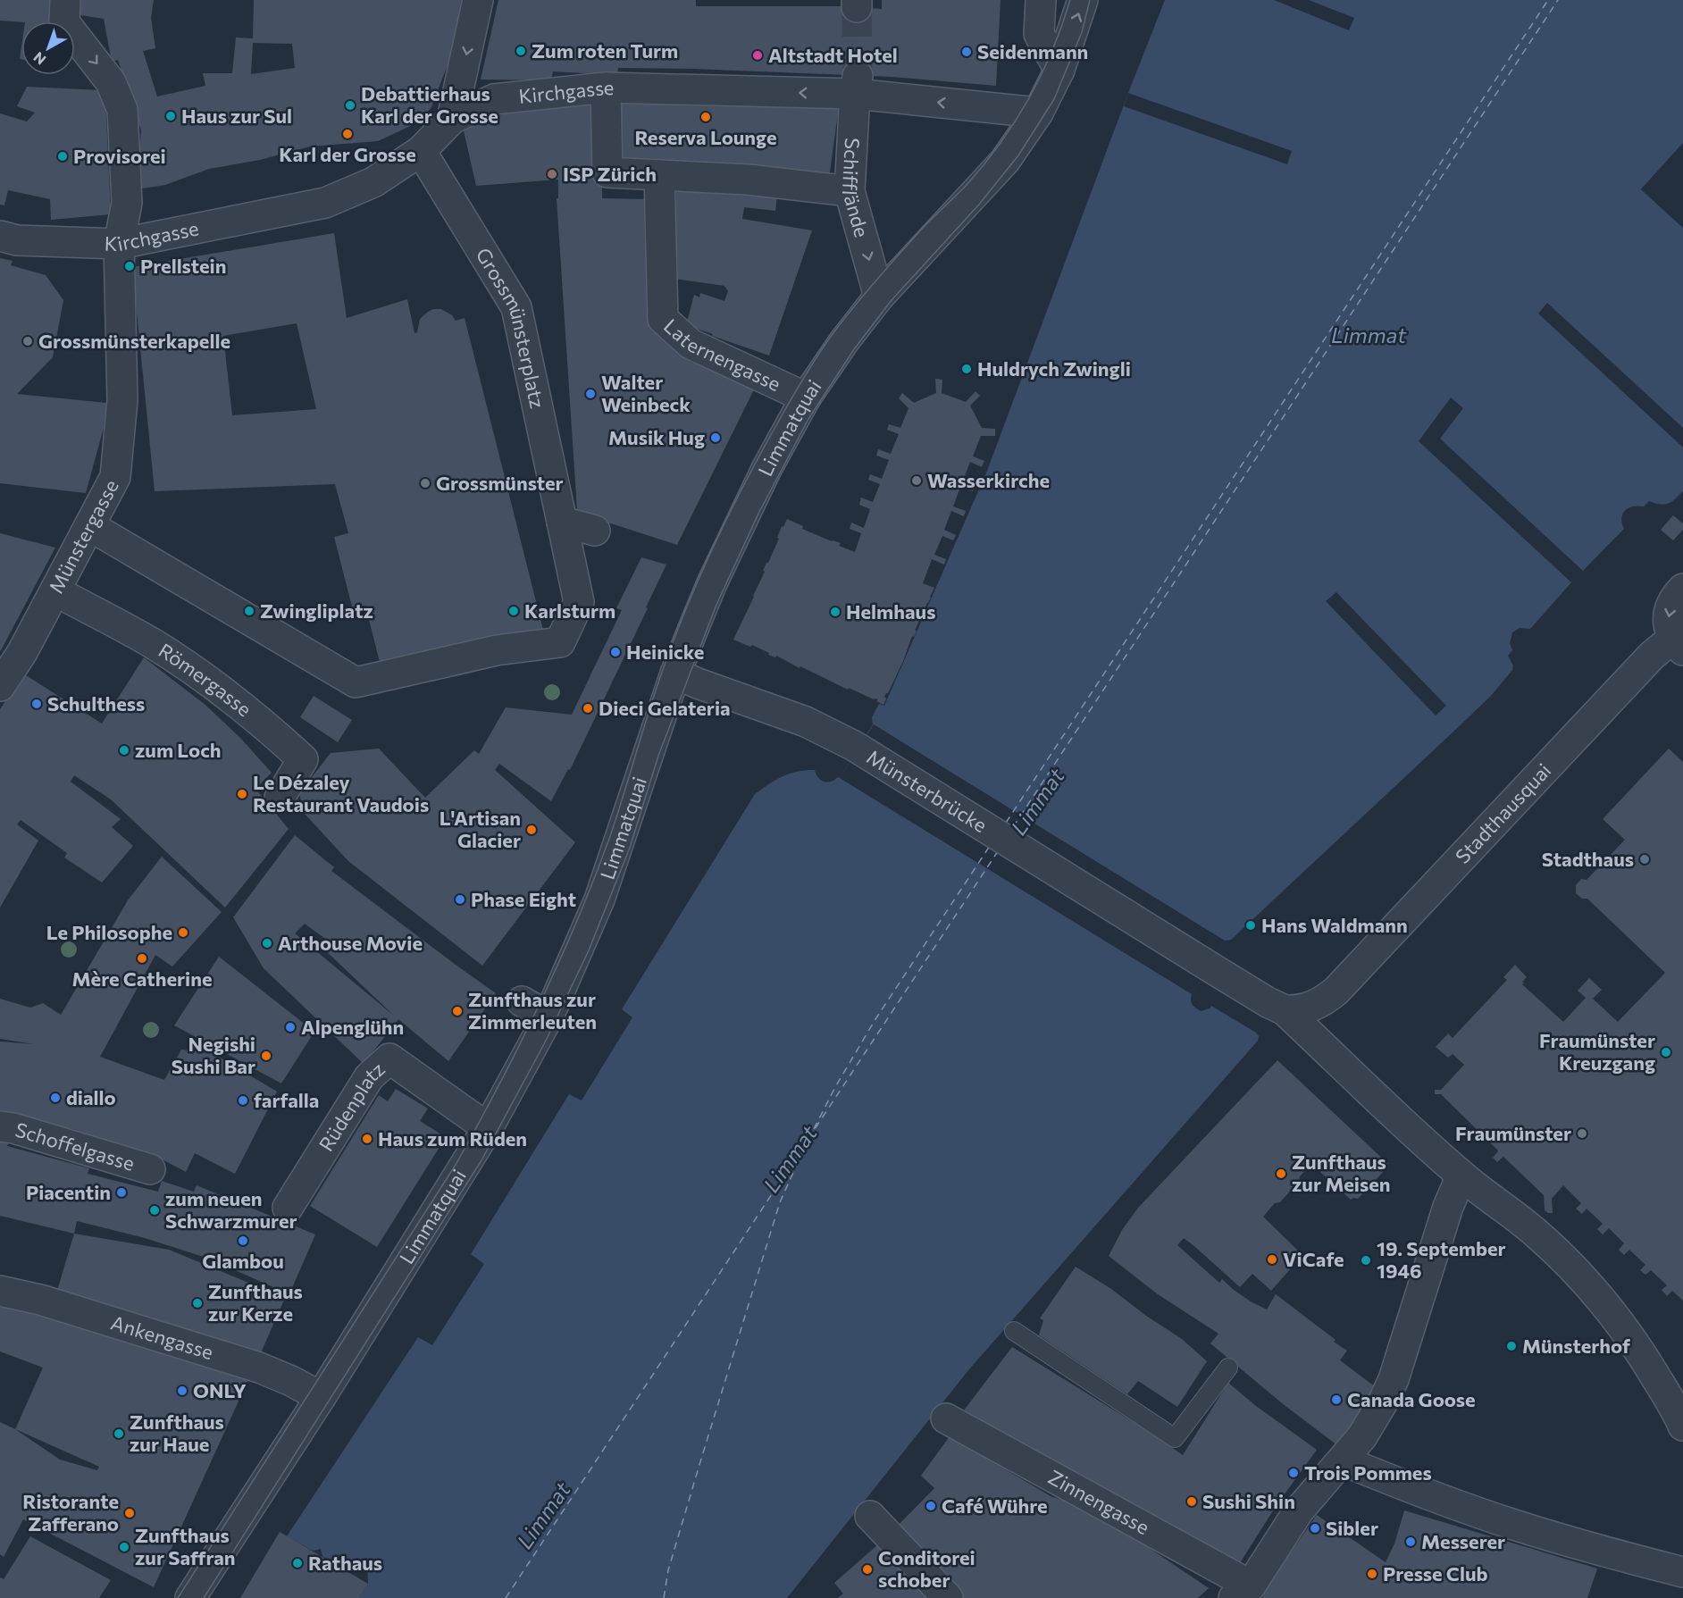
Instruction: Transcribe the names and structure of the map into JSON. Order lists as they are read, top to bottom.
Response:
{
  "streets": {
    "street": [
      "Kirchgasse",
      "Schifflände",
      "Grossmünsterplatz",
      "Laternengasse",
      "Limmatquai",
      "Münstergasse",
      "Römergasse",
      "Münsterbrücke",
      "Stadthausquai",
      "Rüdenplatz",
      "Schoffelgasse",
      "Ankengasse",
      "Zinnengasse"
    ]
  },
  "crossings": [
    ["Kirchgasse", "Schifflände"],
    ["Kirchgasse", "Grossmünsterplatz"],
    ["Kirchgasse", "Limmatquai"],
    ["Kirchgasse", "Münstergasse"],
    ["Schifflände", "Limmatquai"],
    ["Grossmünsterplatz", "Münstergasse"],
    ["Laternengasse", "Limmatquai"],
    ["Limmatquai", "Münsterbrücke"],
    ["Limmatquai", "Rüdenplatz"],
    ["Limmatquai", "Ankengasse"],
    ["Münstergasse", "Römergasse"],
    ["Münsterbrücke", "Stadthausquai"]
  ],
  "one_way": ["Schifflände"],
  "water": ["Limmat"],
  "places": [
    "Zum roten Turm",
    "Seidenmann",
    "Altstadt Hotel",
    "Debattierhaus Karl der Grosse",
    "Haus zur Sul",
    "Reserva Lounge",
    "Karl der Grosse",
    "Provisorei",
    "ISP Zürich",
    "Prellstein",
    "Grossmünsterkapelle",
    "Huldrych Zwingli",
    "Walter Weinbeck",
    "Musik Hug",
    "Wasserkirche",
    "Grossmünster",
    "Zwingliplatz",
    "Karlsturm",
    "Helmhaus",
    "Heinicke",
    "Schulthess",
    "Dieci Gelateria",
    "zum Loch",
    "Le Dézaley Restaurant Vaudois",
    "L'Artisan Glacier",
    "Stadthaus",
    "Phase Eight",
    "Hans Waldmann",
    "Le Philosophe",
    "Arthouse Movie",
    "Mère Catherine",
    "Zunfthaus zur Zimmerleuten",
    "Alpenglühn",
    "Fraumünster Kreuzgang",
    "Negishi Sushi Bar",
    "diallo",
    "farfalla",
    "Fraumünster",
    "Haus zum Rüden",
    "Zunfthaus zur Meisen",
    "Piacentin",
    "zum neuen Schwarzmurer",
    "Glambou",
    "ViCafe",
    "19. September 1946",
    "Zunfthaus zur Kerze",
    "Münsterhof",
    "ONLY",
    "Canada Goose",
    "Zunfthaus zur Haue",
    "Trois Pommes",
    "Sushi Shin",
    "Café Wühre",
    "Ristorante Zafferano",
    "Sibler",
    "Messerer",
    "Zunfthaus zur Saffran",
    "Rathaus",
    "Conditorei schober",
    "Presse Club"
  ],
  "north": "bottom left"
}
